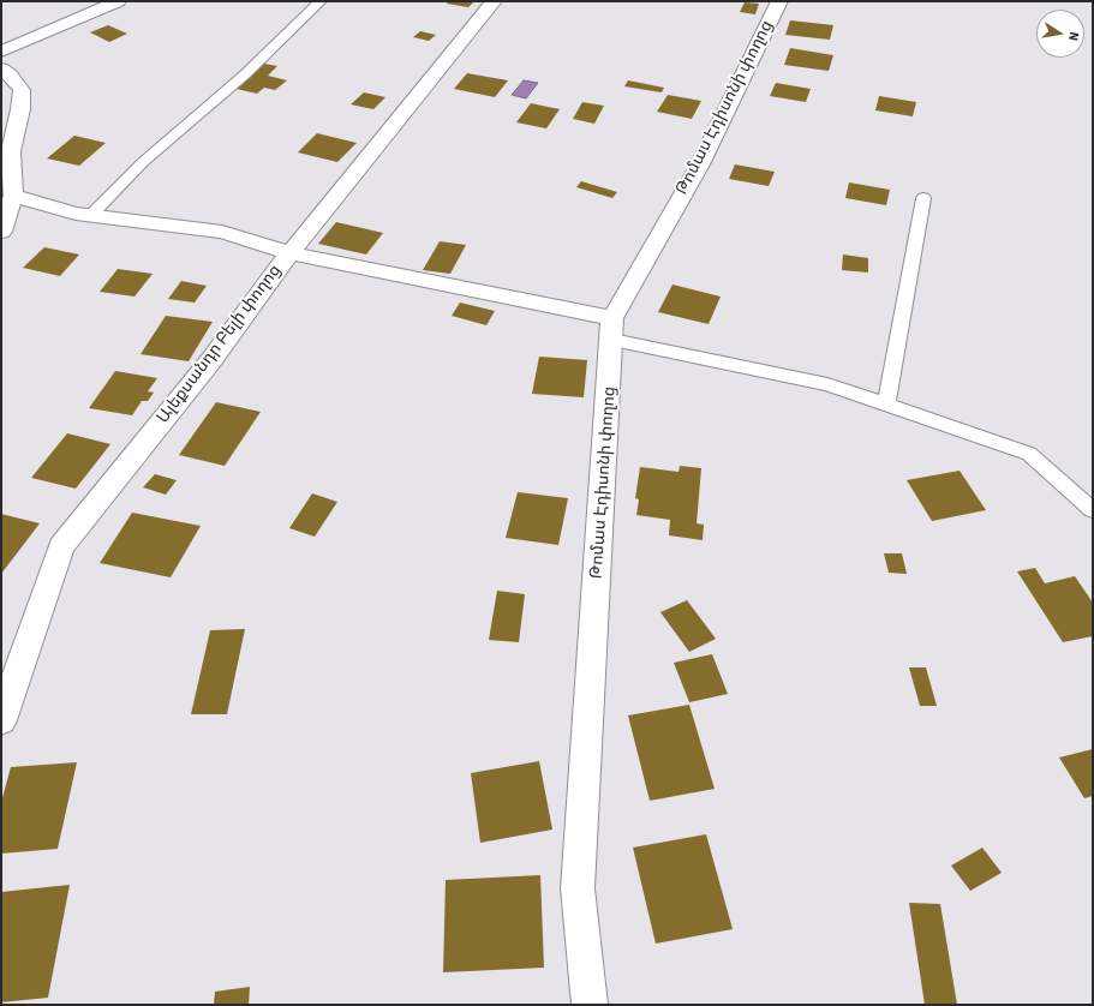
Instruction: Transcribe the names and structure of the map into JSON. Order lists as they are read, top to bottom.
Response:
{
  "streets": {
    "street": ["Թոմաս Էդիսոնի փողոց", "Ալեքսանդր Բելի փողոց"]
  },
  "north": "right"
}
